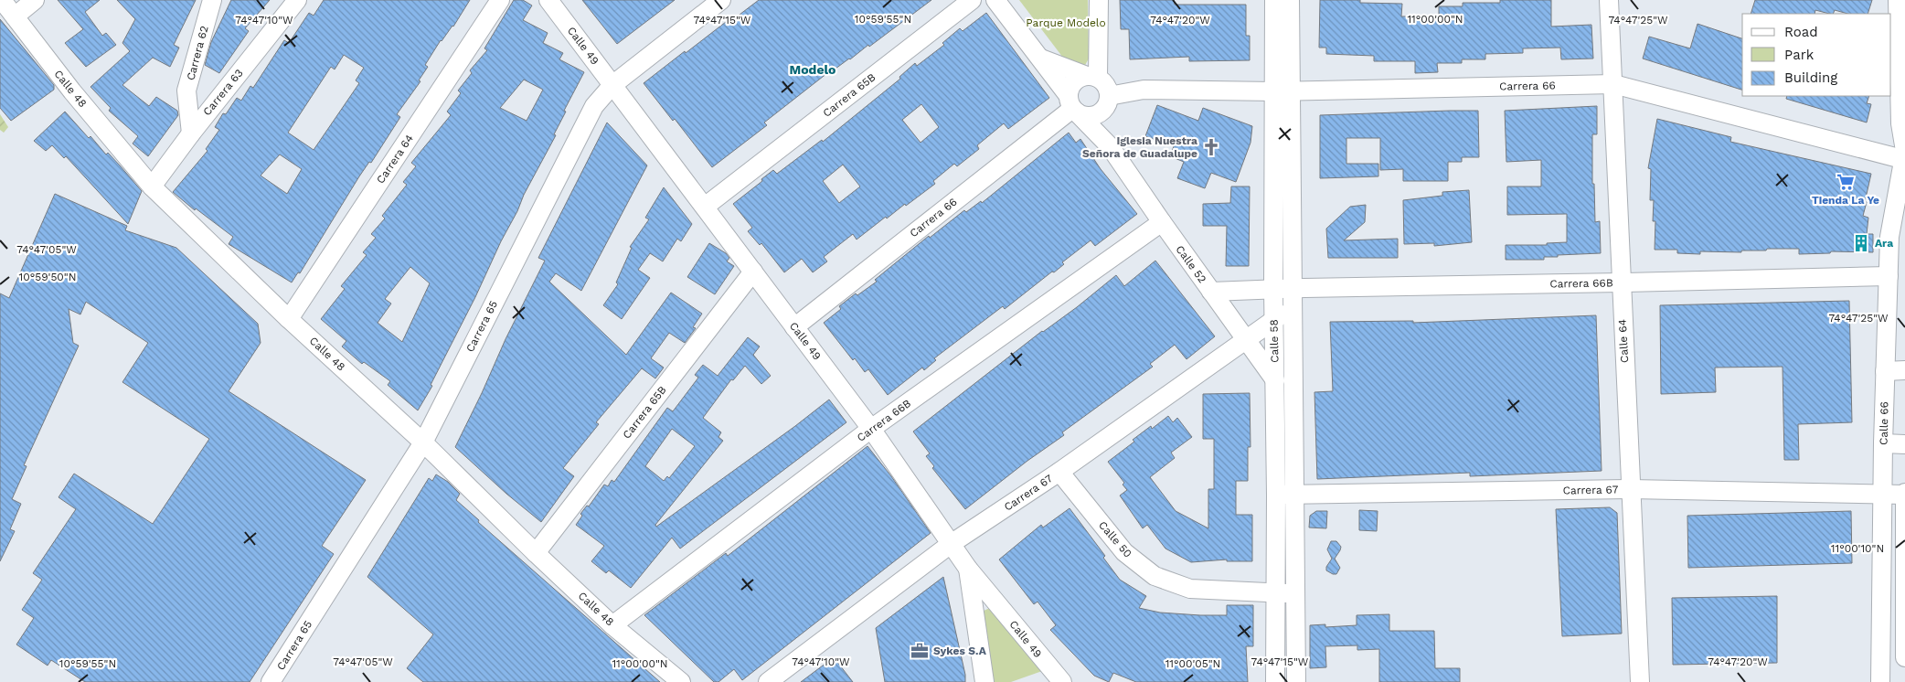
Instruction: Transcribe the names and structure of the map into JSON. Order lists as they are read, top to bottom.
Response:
{
  "streets": {
    "street": [
      "Calle 49",
      "Carrera 62",
      "Carrera 66",
      "Calle 48",
      "Carrera 63",
      "Carrera 65B",
      "Carrera 64",
      "Calle 52",
      "Carrera 66B",
      "Carrera 65",
      "Calle 58",
      "Calle 64",
      "Calle 66",
      "Carrera 67",
      "Calle 50"
    ]
  },
  "crossings": [
    ["Calle 49", "Carrera 66"],
    ["Calle 49", "Carrera 65B"],
    ["Calle 49", "Carrera 66B"],
    ["Calle 49", "Carrera 65"],
    ["Calle 49", "Carrera 67"],
    ["Carrera 62", "Carrera 63"],
    ["Carrera 66", "Calle 52"],
    ["Carrera 66", "Calle 58"],
    ["Carrera 66", "Calle 64"],
    ["Carrera 66", "Calle 66"],
    ["Calle 48", "Carrera 63"],
    ["Calle 48", "Carrera 65B"],
    ["Calle 48", "Carrera 64"],
    ["Calle 48", "Carrera 66B"],
    ["Calle 48", "Carrera 65"],
    ["Calle 52", "Carrera 66B"],
    ["Calle 52", "Calle 58"],
    ["Calle 52", "Carrera 67"],
    ["Carrera 66B", "Calle 58"],
    ["Carrera 66B", "Calle 64"],
    ["Carrera 66B", "Calle 66"],
    ["Calle 58", "Carrera 67"],
    ["Calle 58", "Calle 50"],
    ["Calle 64", "Carrera 67"],
    ["Calle 66", "Carrera 67"],
    ["Carrera 67", "Calle 50"]
  ],
  "districts": ["Modelo"],
  "parks": ["Parque Modelo"],
  "places": {
    "church": ["Iglesia Nuestra Señora de Guadalupe"],
    "supermarket": ["Tienda La Ye"],
    "building": ["Ara"],
    "office": ["Sykes S.A"]
  },
  "legend": ["Road", "Park", "Building"],
  "coordinates": [
    "10°59'55\"N",
    "11°00'00\"N",
    "74°47'10\"W",
    "74°47'15\"W",
    "74°47'20\"W",
    "74°47'25\"W",
    "74°47'05\"W",
    "10°59'50\"N",
    "11°00'10\"N",
    "11°00'05\"N"
  ]
}
